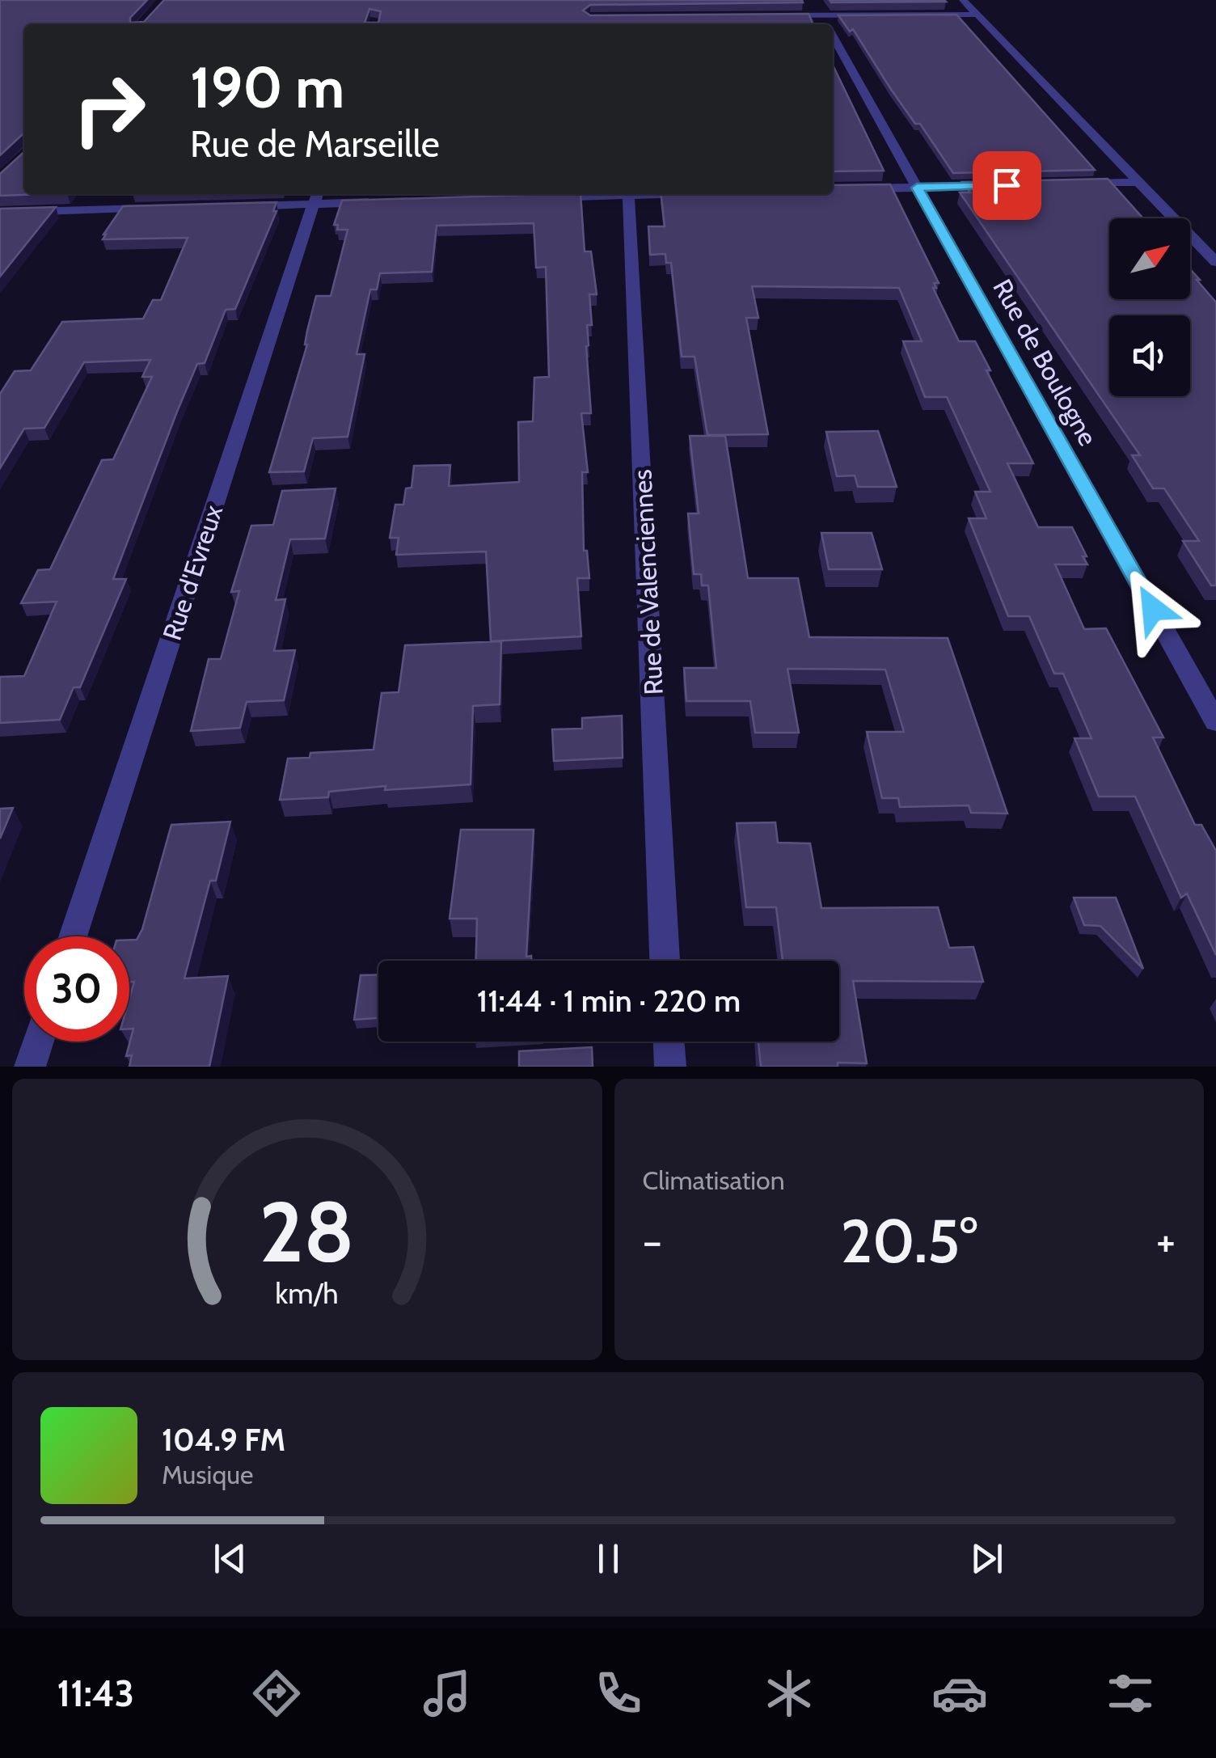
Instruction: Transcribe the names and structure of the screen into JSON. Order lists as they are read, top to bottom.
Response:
{
  "streets": {
    "street": ["Rue de Boulogne", "Rue d'Evreux", "Rue de Valenciennes"]
  },
  "north": "top right",
  "page": {
    "turn": ["190 m", "Rue de Marseille"],
    "limit": "30",
    "trip": "11:44 · 1 min · 220 m",
    "tile": "Climatisation",
    "heat": ["−", "20.5°", "+"],
    "song": ["104.9 FM", "Musique"],
    "tabs": "11:43",
    "gauge": ["28", "km/h"]
  }
}
